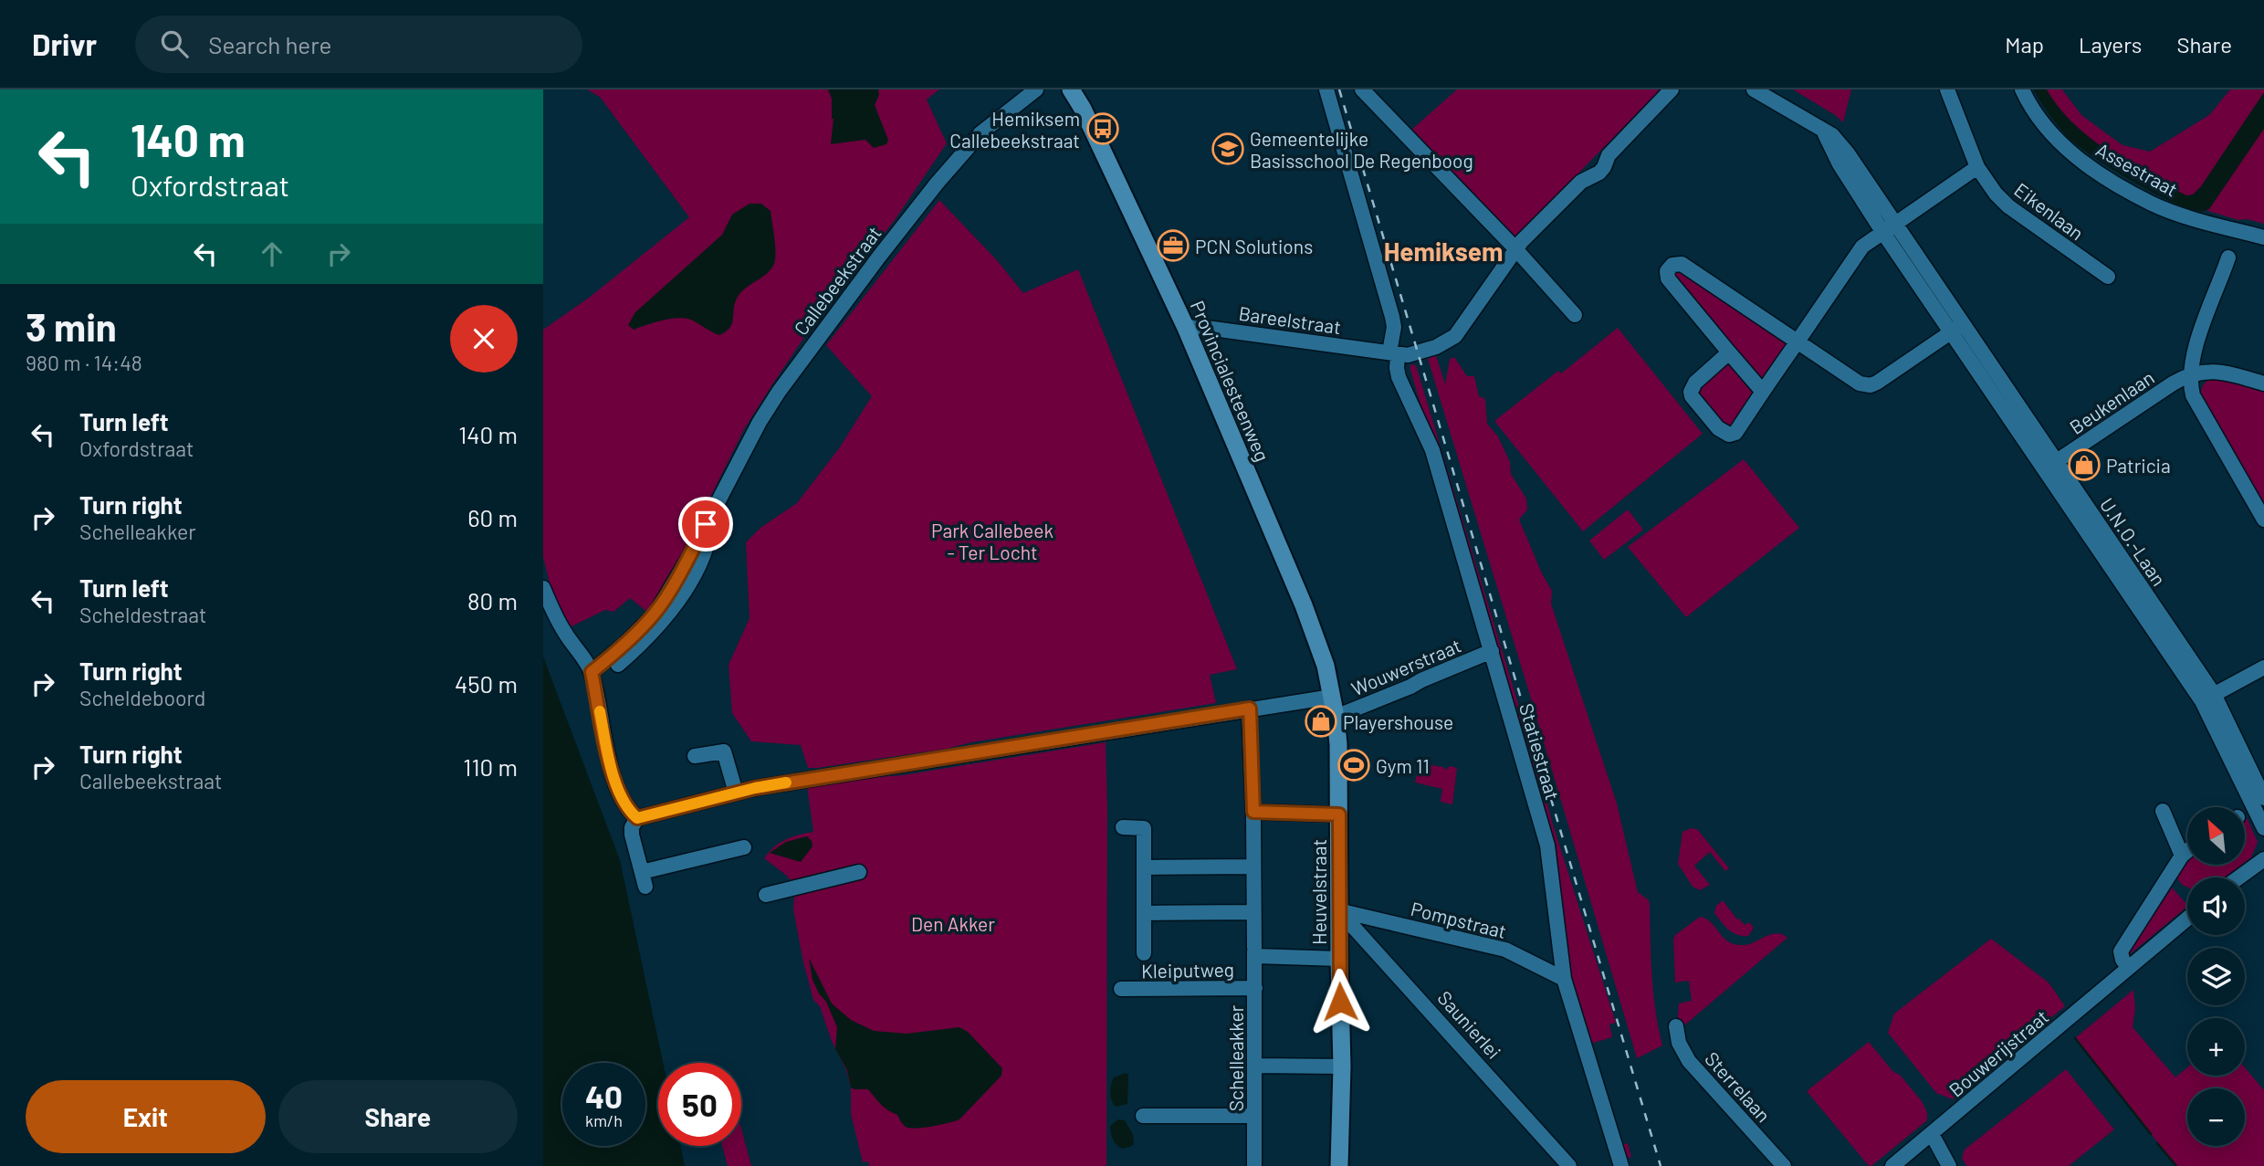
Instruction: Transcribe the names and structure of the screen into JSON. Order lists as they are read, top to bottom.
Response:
{
  "streets": {
    "main road": ["Provincialesteenweg", "Heuvelstraat"],
    "street": [
      "Assestraat",
      "Eikenlaan",
      "Callebeekstraat",
      "Bareelstraat",
      "Beukenlaan",
      "U.N.O.-Laan",
      "Wouwerstraat",
      "Statiestraat",
      "Pompstraat",
      "Kleiputweg",
      "Saunierlei",
      "Bouwerijstraat",
      "Schelleakker",
      "Sterrelaan"
    ]
  },
  "crossings": [
    ["Bareelstraat", "Provincialesteenweg"],
    ["Bareelstraat", "Statiestraat"],
    ["Provincialesteenweg", "Heuvelstraat"],
    ["Beukenlaan", "U.N.O.-Laan"],
    ["Wouwerstraat", "Statiestraat"],
    ["Wouwerstraat", "Heuvelstraat"],
    ["Statiestraat", "Pompstraat"],
    ["Heuvelstraat", "Pompstraat"],
    ["Heuvelstraat", "Saunierlei"],
    ["Pompstraat", "Saunierlei"],
    ["Kleiputweg", "Schelleakker"]
  ],
  "districts": ["Hemiksem"],
  "parks": ["Park Callebeek - Ter Locht", "Den Akker"],
  "places": {
    "bus stop": ["Hemiksem Callebeekstraat"],
    "school or university": ["Gemeentelijke Basisschool De Regenboog"],
    "office": ["PCN Solutions"],
    "shop": ["Patricia", "Playershouse"],
    "sports": ["Gym 11"]
  },
  "north": "top left",
  "page": {
    "header": "Drivr",
    "search": "Search here",
    "nav": ["Map", "Layers", "Share"],
    "turn": ["140 m", "Oxfordstraat"],
    "heading": ["3 min", "980 m · 14:48"],
    "list": [
      {
        "name": "Turn left",
        "note": "Oxfordstraat",
        "value": "140 m"
      },
      {
        "name": "Turn right",
        "note": "Schelleakker",
        "value": "60 m"
      },
      {
        "name": "Turn left",
        "note": "Scheldestraat",
        "value": "80 m"
      },
      {
        "name": "Turn right",
        "note": "Scheldeboord",
        "value": "450 m"
      },
      {
        "name": "Turn right",
        "note": "Callebeekstraat",
        "value": "110 m"
      }
    ],
    "map_buttons": ["+", "−"],
    "speed": "40 km/h",
    "limit": "50",
    "buttons": ["Exit", "Share"]
  }
}
